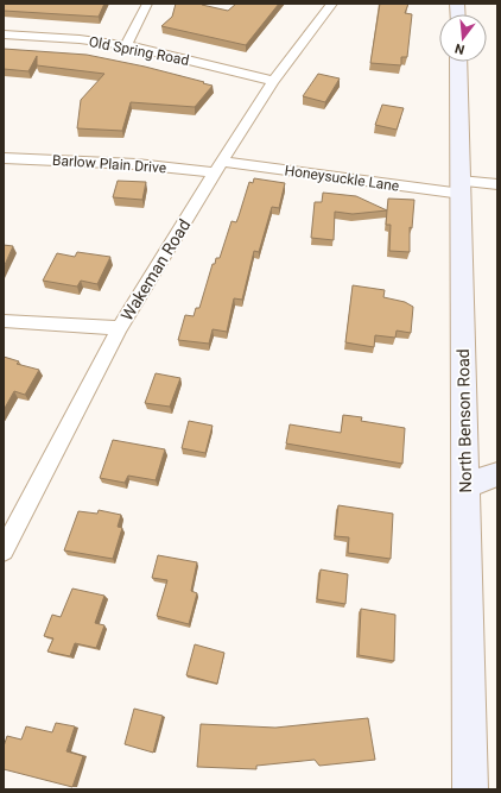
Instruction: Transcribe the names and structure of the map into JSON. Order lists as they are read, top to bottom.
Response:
{
  "streets": {
    "main road": ["North Benson Road"],
    "street": [
      "Old Spring Road",
      "Barlow Plain Drive",
      "Honeysuckle Lane",
      "Wakeman Road"
    ]
  },
  "crossings": [
    ["Old Spring Road", "Wakeman Road"],
    ["Barlow Plain Drive", "Honeysuckle Lane"],
    ["Barlow Plain Drive", "Wakeman Road"],
    ["Honeysuckle Lane", "Wakeman Road"],
    ["Honeysuckle Lane", "North Benson Road"]
  ],
  "north": "bottom"
}
